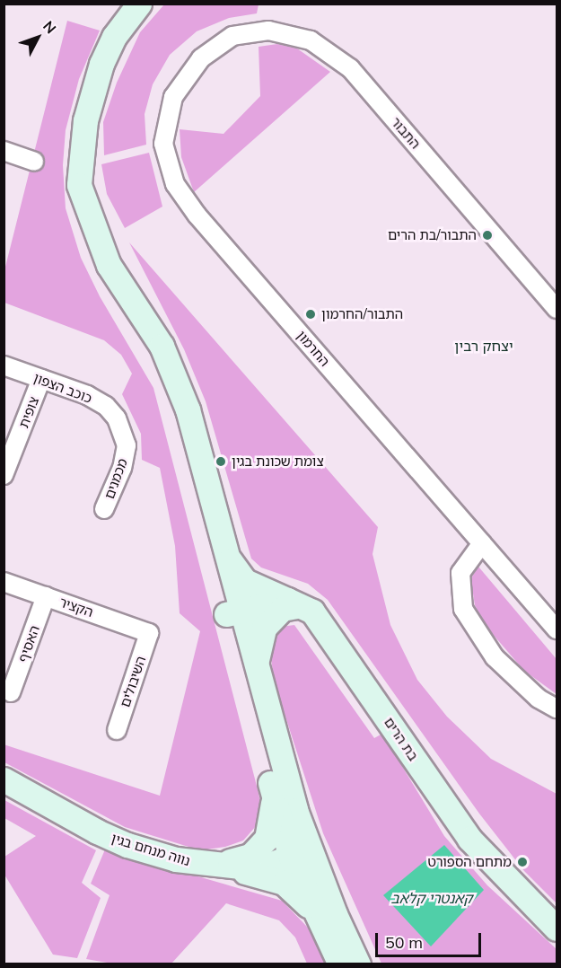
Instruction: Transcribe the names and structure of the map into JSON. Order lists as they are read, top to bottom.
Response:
{
  "streets": {
    "main road": ["בת הרים", "נווה מנחם בגין"],
    "street": [
      "התבור",
      "החרמון",
      "כוכב הצפון",
      "צופית",
      "מכמנים",
      "הקציר",
      "האסיף",
      "השיבולים"
    ]
  },
  "crossings": [
    ["התבור", "החרמון"],
    ["כוכב הצפון", "צופית"],
    ["כוכב הצפון", "מכמנים"],
    ["הקציר", "האסיף"],
    ["הקציר", "השיבולים"]
  ],
  "districts": ["יצחק רבין"],
  "water": ["קאנטרי קלאב"],
  "places": [
    "התבור/בת הרים",
    "התבור/החרמון",
    "צומת שכונת בגין",
    "מתחם הספורט"
  ],
  "scale_bar": "50 m",
  "north": "top right"
}
